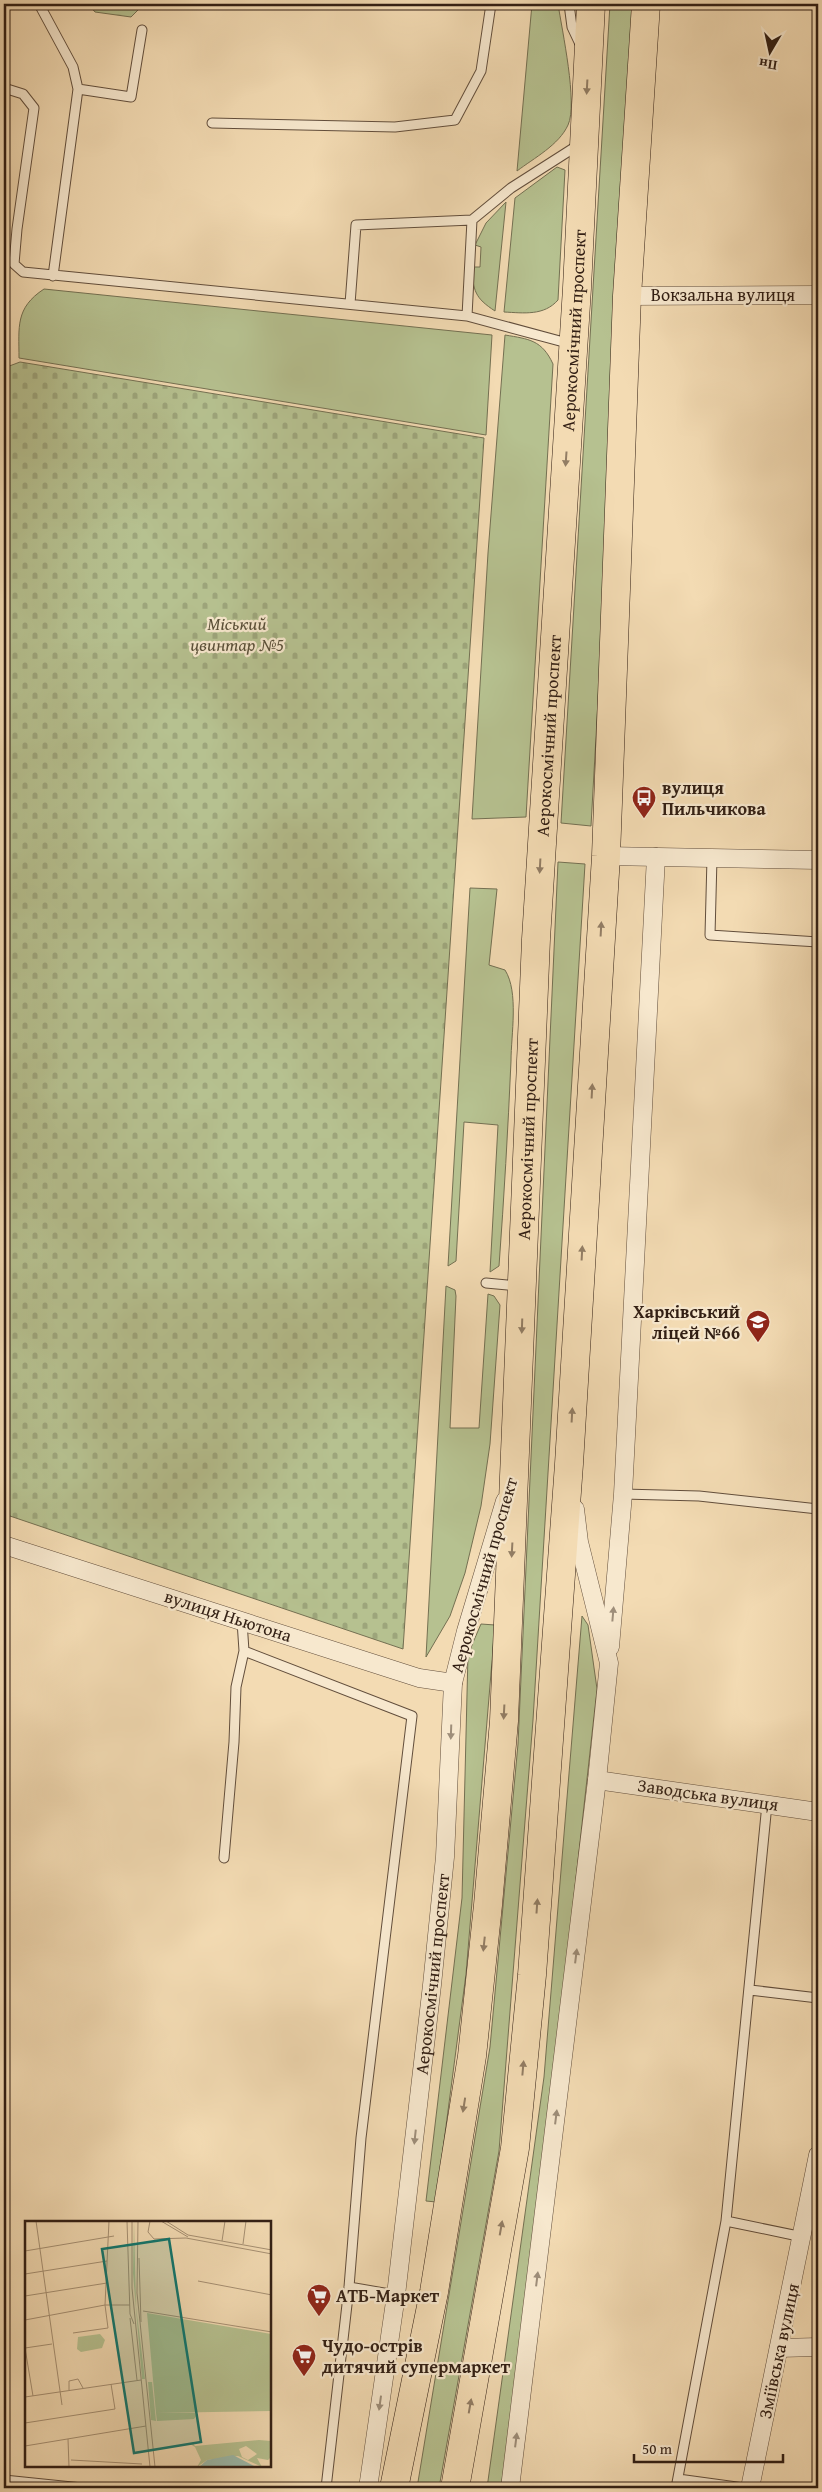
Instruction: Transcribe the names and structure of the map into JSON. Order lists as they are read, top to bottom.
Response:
{
  "streets": {
    "main road": ["Аерокосмічний проспект"],
    "street": [
      "Вокзальна вулиця",
      "вулиця Ньютона",
      "Заводська вулиця",
      "Зміївська вулиця"
    ]
  },
  "crossings": [
    ["Аерокосмічний проспект", "вулиця Ньютона"]
  ],
  "parks": ["Міський цвинтар №5"],
  "places": {
    "bus stop": ["вулиця Пильчикова"],
    "school or university": ["Харківський ліцей №66"],
    "supermarket": ["АТБ-Маркет", "Чудо-острів дитячий супермаркет"]
  },
  "scale_bar": "50 m",
  "north": "bottom"
}
